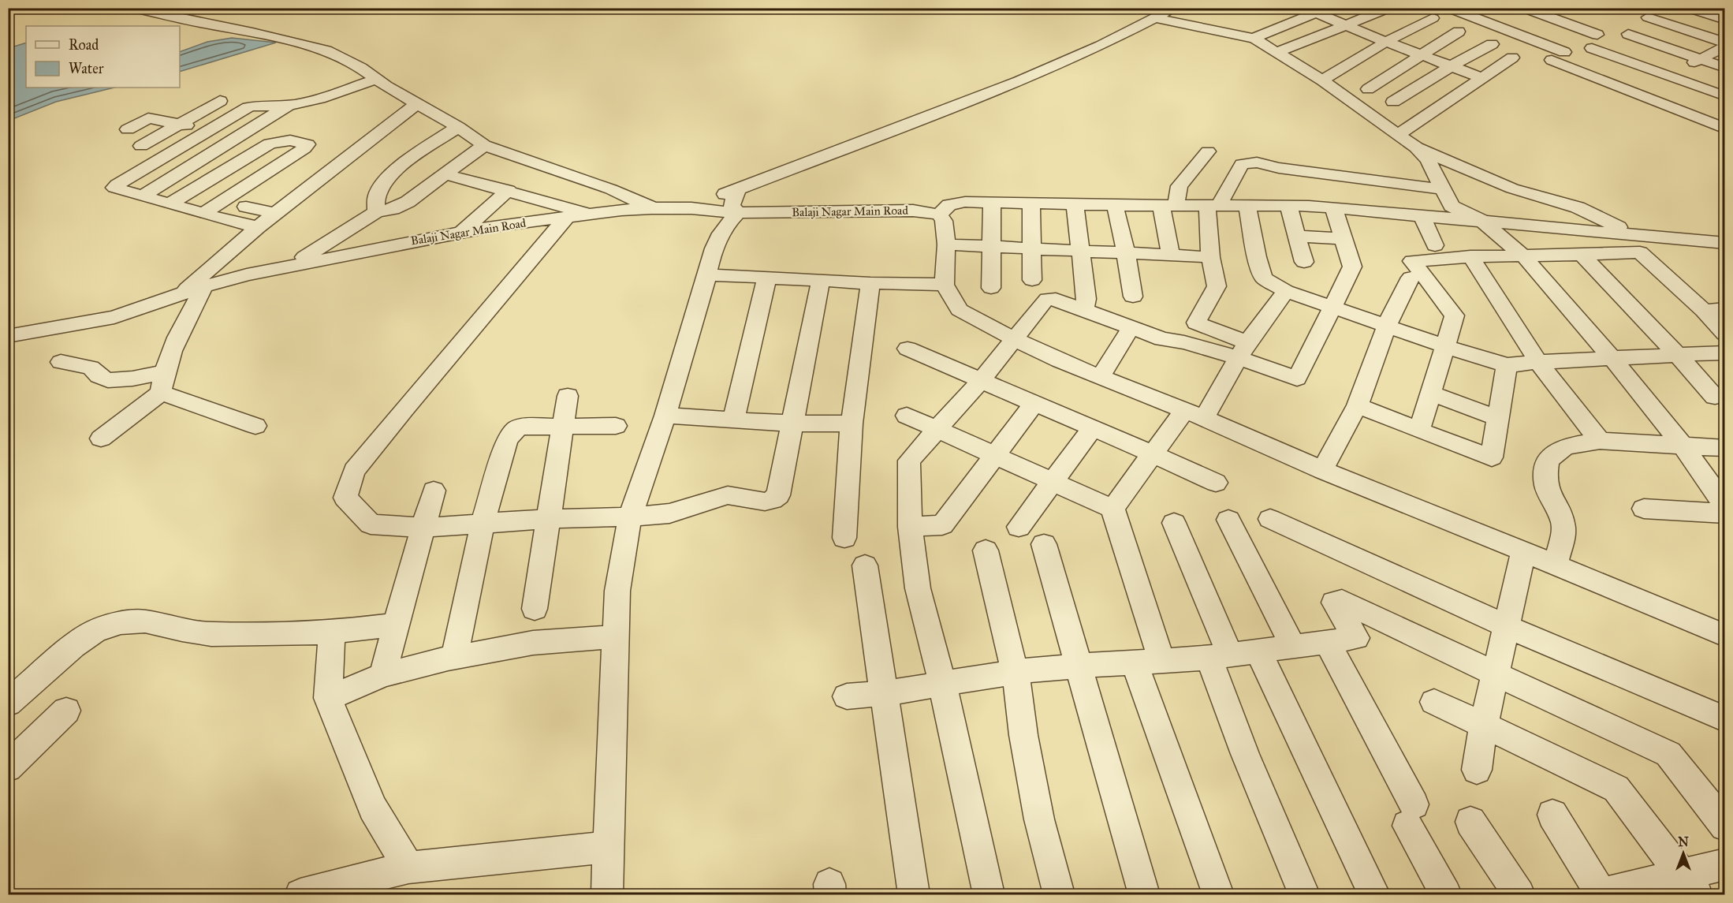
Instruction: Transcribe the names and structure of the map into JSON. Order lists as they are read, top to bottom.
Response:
{
  "streets": {
    "street": ["Balaji Nagar Main Road"]
  },
  "legend": ["Road", "Water"],
  "north": "top"
}
